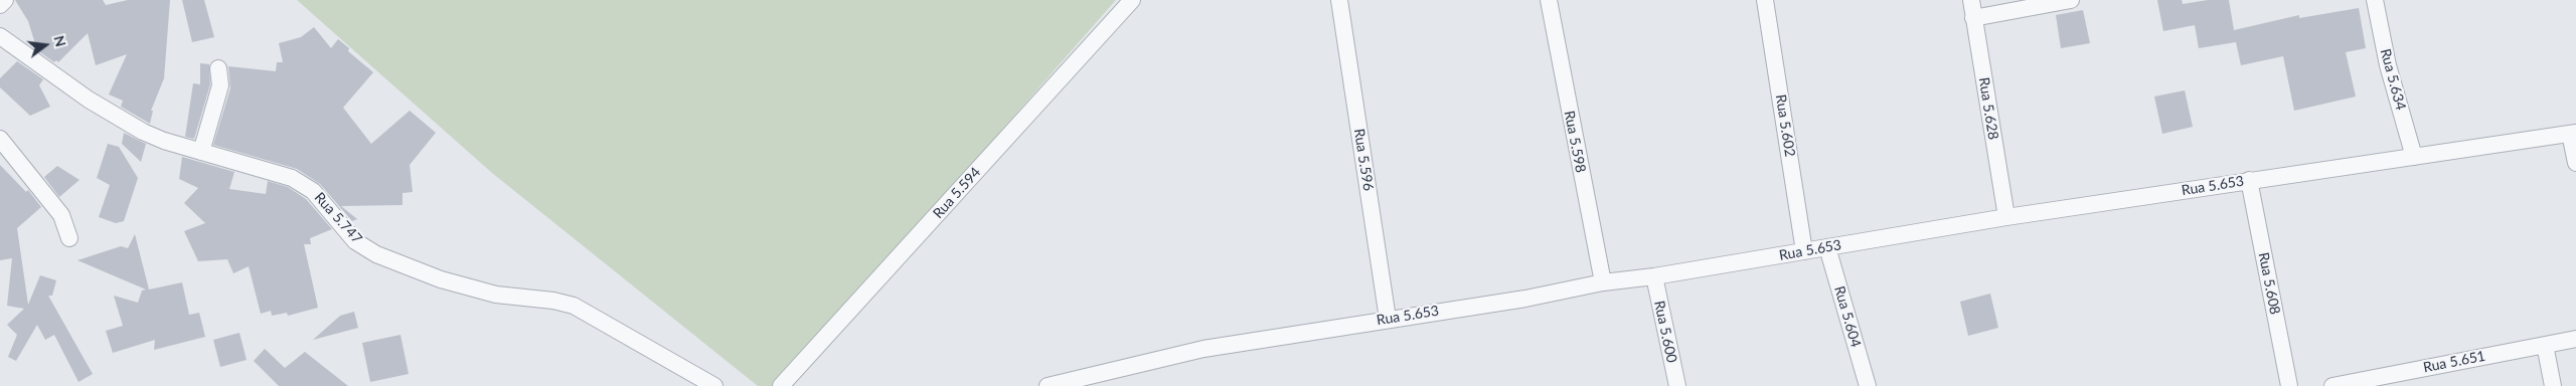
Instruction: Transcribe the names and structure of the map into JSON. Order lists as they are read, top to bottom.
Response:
{
  "streets": {
    "street": [
      "Rua 5.634",
      "Rua 5.628",
      "Rua 5.602",
      "Rua 5.598",
      "Rua 5.596",
      "Rua 5.653",
      "Rua 5.594",
      "Rua 5.747",
      "Rua 5.608",
      "Rua 5.604",
      "Rua 5.600",
      "Rua 5.651"
    ]
  },
  "crossings": [
    ["Rua 5.634", "Rua 5.653"],
    ["Rua 5.628", "Rua 5.653"],
    ["Rua 5.602", "Rua 5.653"],
    ["Rua 5.598", "Rua 5.653"],
    ["Rua 5.596", "Rua 5.653"],
    ["Rua 5.653", "Rua 5.608"],
    ["Rua 5.653", "Rua 5.604"],
    ["Rua 5.653", "Rua 5.600"]
  ],
  "north": "right"
}
